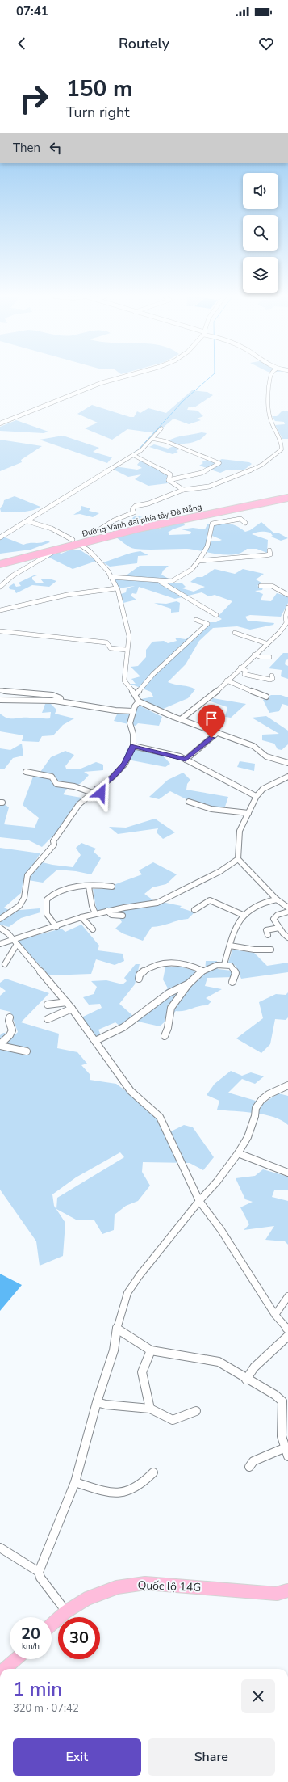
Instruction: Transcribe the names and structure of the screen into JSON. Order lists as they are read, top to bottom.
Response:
{
  "streets": {
    "main road": ["Đường Vành đai phía tây Đà Nẵng", "Quốc lộ 14G"]
  },
  "page": {
    "status": "07:41",
    "header": "Routely",
    "turn": ["150 m", "Turn right"],
    "then": "Then",
    "speed": "20 km/h",
    "limit": "30",
    "heading": ["1 min", "320 m · 07:42"],
    "buttons": ["Exit", "Share"]
  }
}
